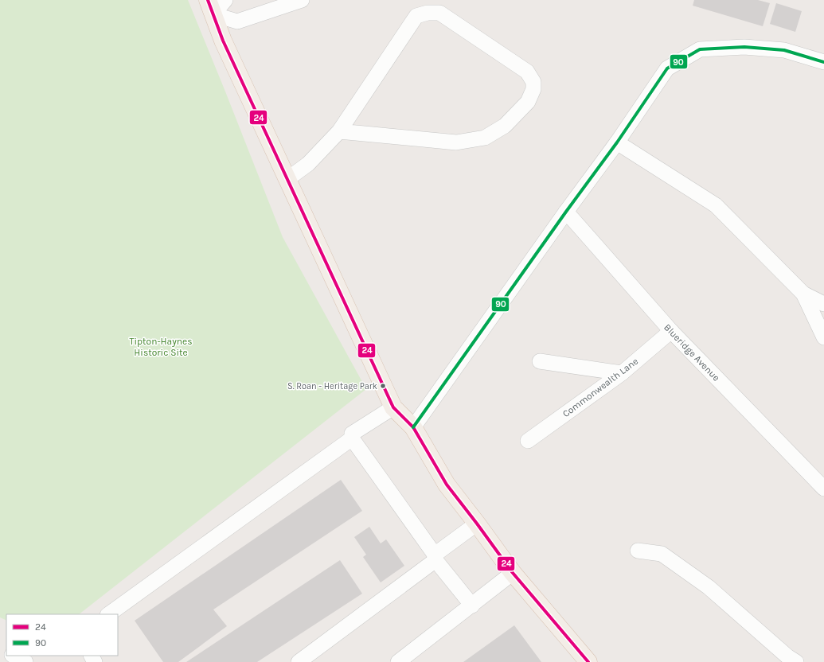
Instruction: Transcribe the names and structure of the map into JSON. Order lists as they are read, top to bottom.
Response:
{
  "streets": {
    "street": ["Blueridge Avenue", "Commonwealth Lane"]
  },
  "crossings": [
    ["Blueridge Avenue", "Commonwealth Lane"]
  ],
  "parks": ["Tipton-Haynes Historic Site"],
  "places": ["S. Roan - Heritage Park"],
  "lines": ["transit line 24", "transit line 90"],
  "legend": ["24", "90"]
}
